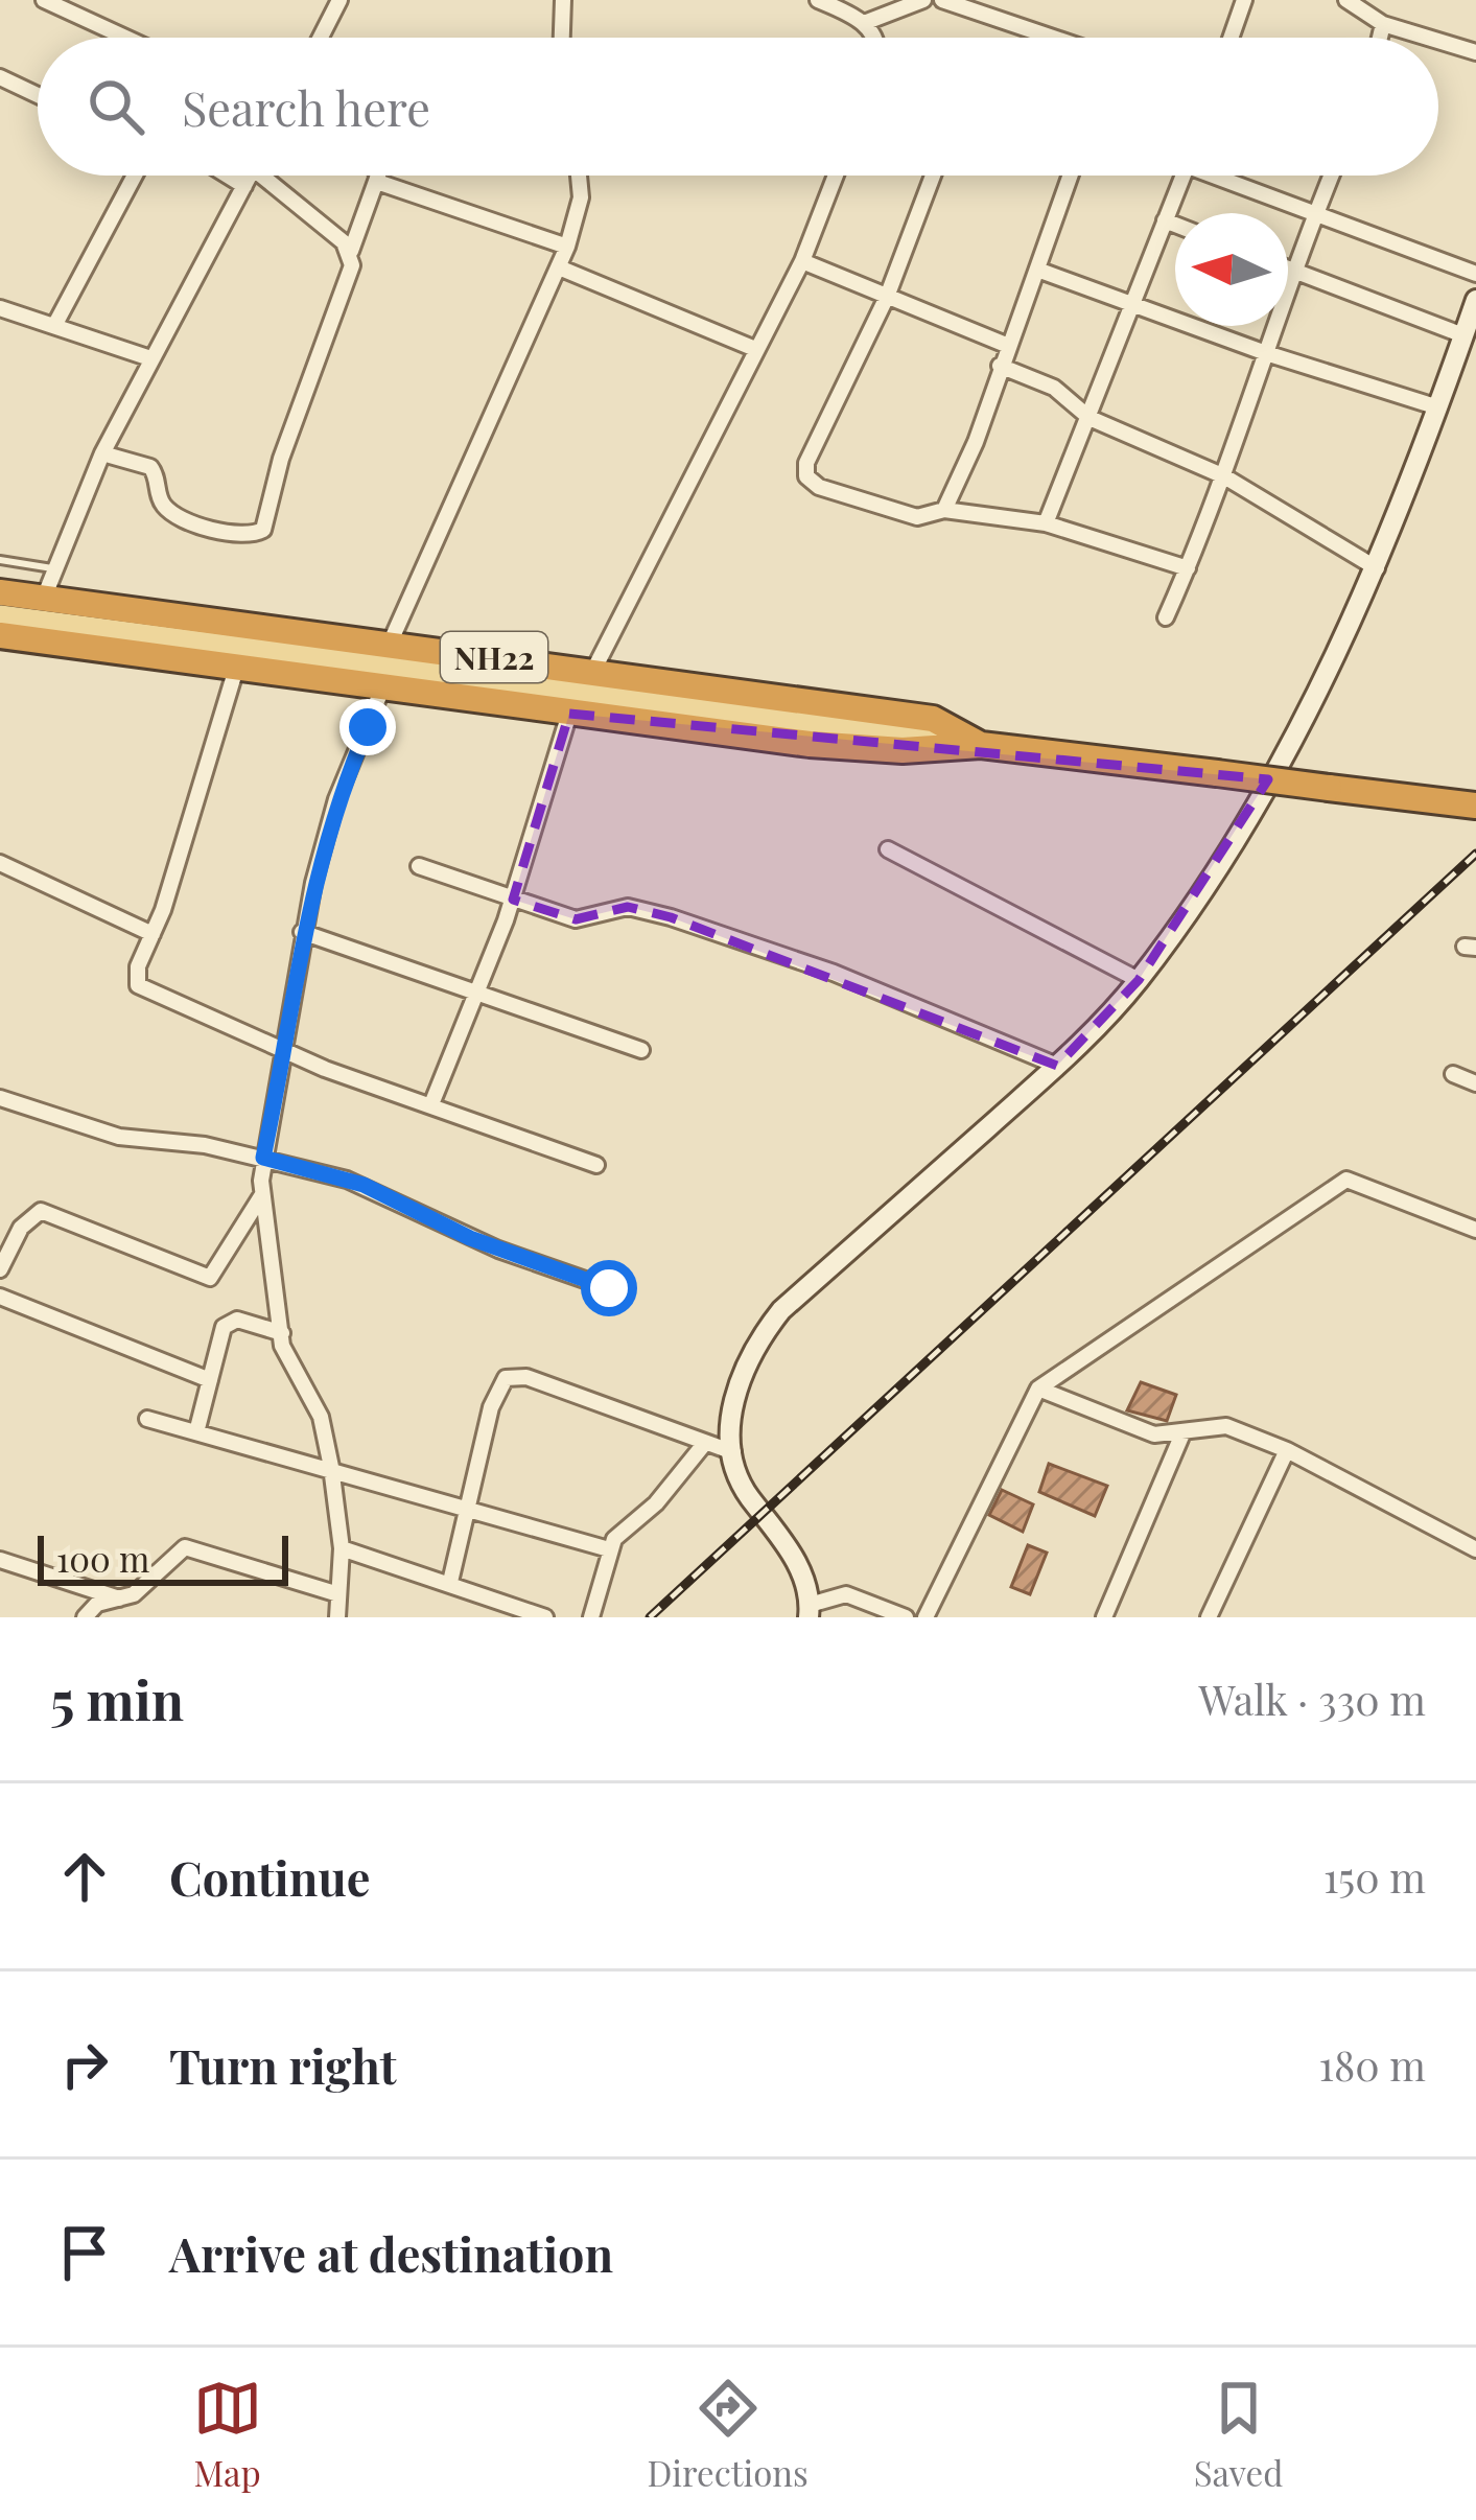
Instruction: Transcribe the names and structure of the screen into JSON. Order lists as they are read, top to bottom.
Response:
{
  "streets": {
    "highway": ["NH22"]
  },
  "scale_bar": "100 m",
  "north": "left",
  "page": {
    "search": "Search here",
    "scale": "100 m",
    "heading": ["5 min", "Walk · 330 m"],
    "list": [
      ["Continue", "150 m"],
      ["Turn right", "180 m"],
      "Arrive at destination"
    ],
    "nav": ["Map", "Directions", "Saved"]
  }
}
